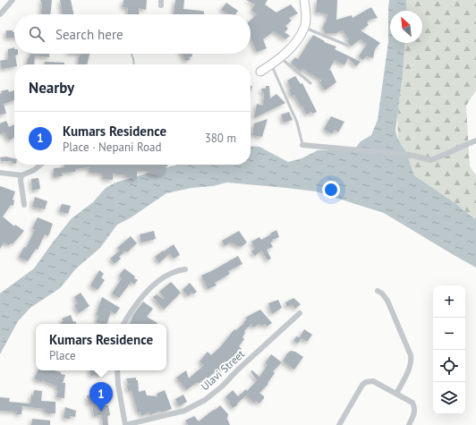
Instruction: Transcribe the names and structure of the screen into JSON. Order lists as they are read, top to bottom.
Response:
{
  "streets": {
    "street": ["Ulavi Street"]
  },
  "north": "top left",
  "page": {
    "search": "Search here",
    "heading": "Nearby",
    "list": [
      {
        "mark": "1",
        "name": "Kumars Residence",
        "note": "Place · Nepani Road",
        "value": "380 m"
      }
    ],
    "map_buttons": ["+", "−"],
    "popup": ["Kumars Residence", "Place"],
    "pins": "1"
  }
}
